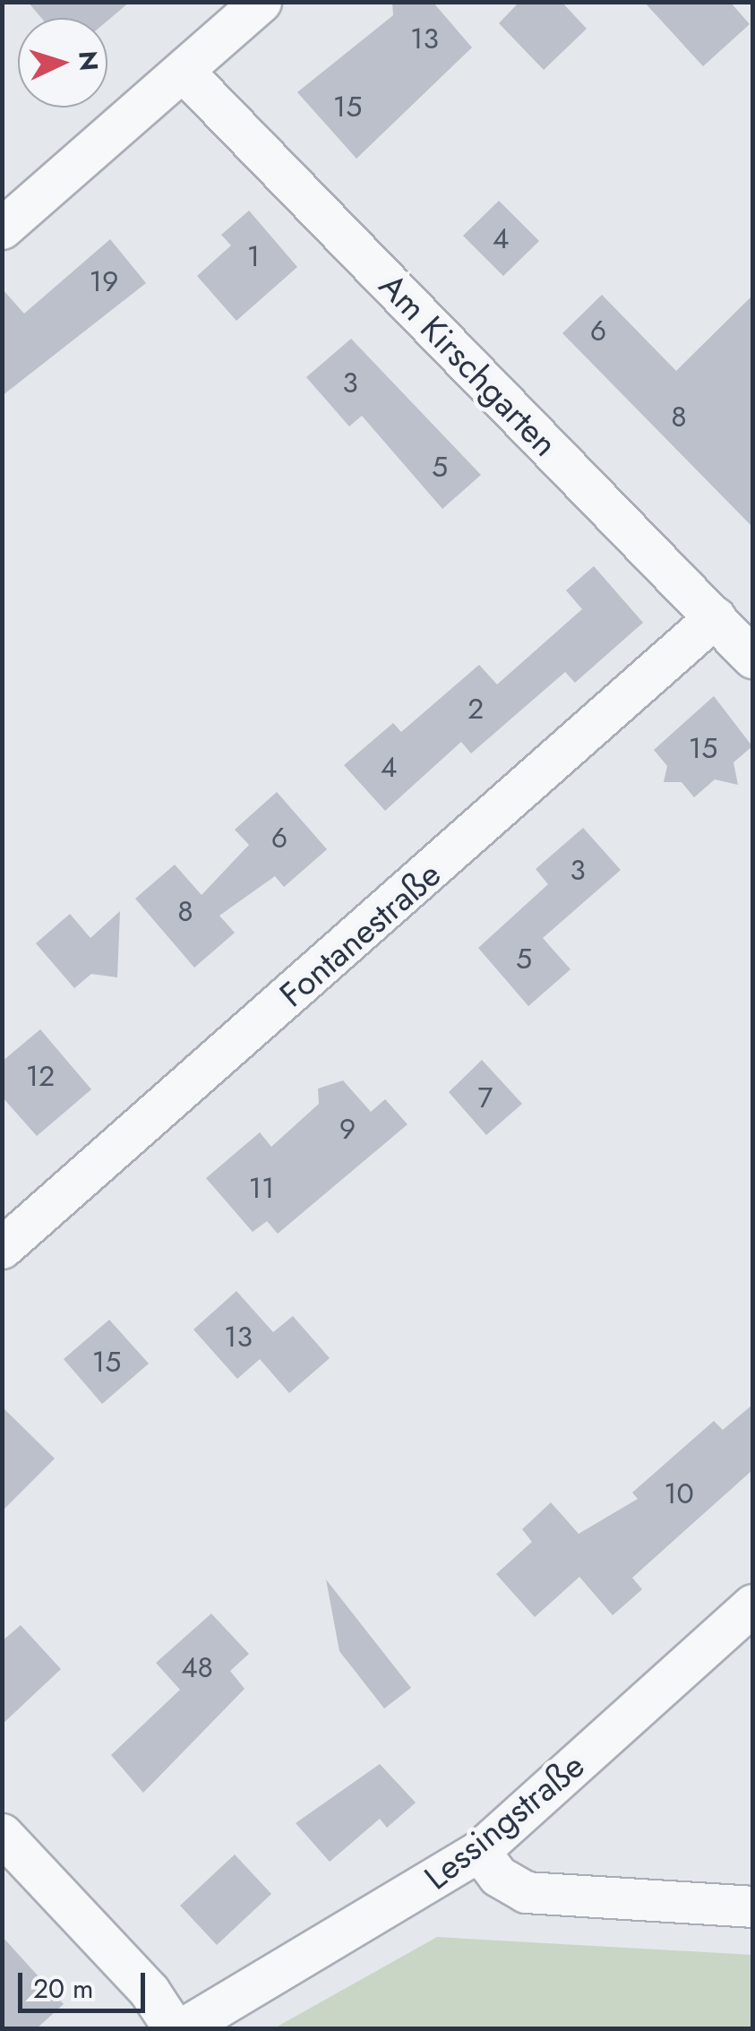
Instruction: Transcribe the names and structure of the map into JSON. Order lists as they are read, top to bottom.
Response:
{
  "streets": {
    "street": ["Am Kirschgarten", "Fontanestraße", "Lessingstraße"]
  },
  "crossings": [
    ["Am Kirschgarten", "Fontanestraße"]
  ],
  "house_numbers": [
    "13",
    "15",
    "4",
    "1",
    "19",
    "6",
    "3",
    "8",
    "5",
    "2",
    "15",
    "4",
    "6",
    "3",
    "8",
    "5",
    "12",
    "7",
    "9",
    "11",
    "13",
    "15",
    "10",
    "48"
  ],
  "scale_bar": "20 m",
  "north": "right"
}
